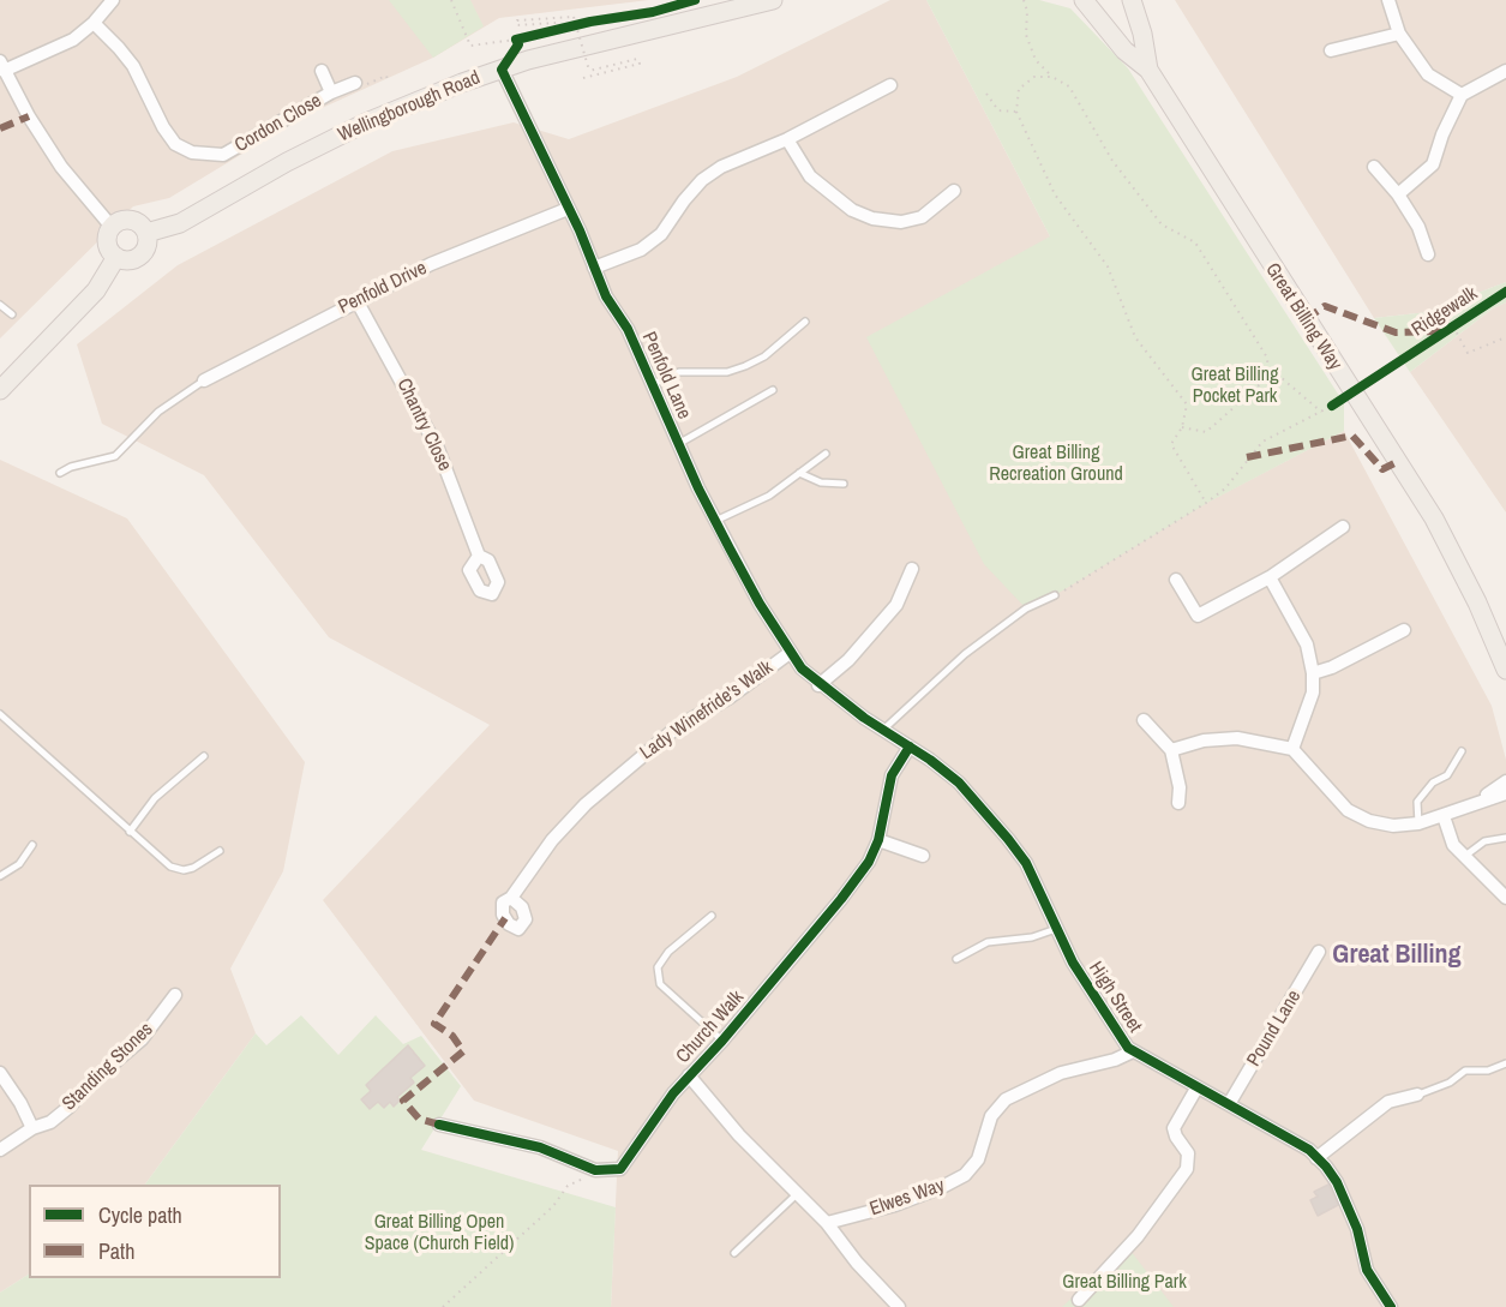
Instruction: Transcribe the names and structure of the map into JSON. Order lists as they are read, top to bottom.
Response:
{
  "streets": {
    "main road": ["Wellingborough Road", "Great Billing Way"],
    "street": [
      "Cordon Close",
      "Penfold Drive",
      "Penfold Lane",
      "Chantry Close",
      "Lady Winefride's Walk",
      "High Street",
      "Church Walk",
      "Pound Lane",
      "Standing Stones",
      "Elwes Way"
    ],
    "cycle path": ["Ridgewalk"]
  },
  "crossings": [
    ["Wellingborough Road", "Penfold Lane"],
    ["Penfold Drive", "Penfold Lane"],
    ["Penfold Drive", "Chantry Close"],
    ["Penfold Lane", "Lady Winefride's Walk"],
    ["Penfold Lane", "High Street"],
    ["High Street", "Church Walk"],
    ["High Street", "Pound Lane"],
    ["High Street", "Elwes Way"]
  ],
  "districts": ["Great Billing"],
  "parks": [
    "Great Billing Pocket Park",
    "Great Billing Recreation Ground",
    "Great Billing Open Space (Church Field)",
    "Great Billing Park"
  ],
  "legend": ["Cycle path", "Path"]
}
